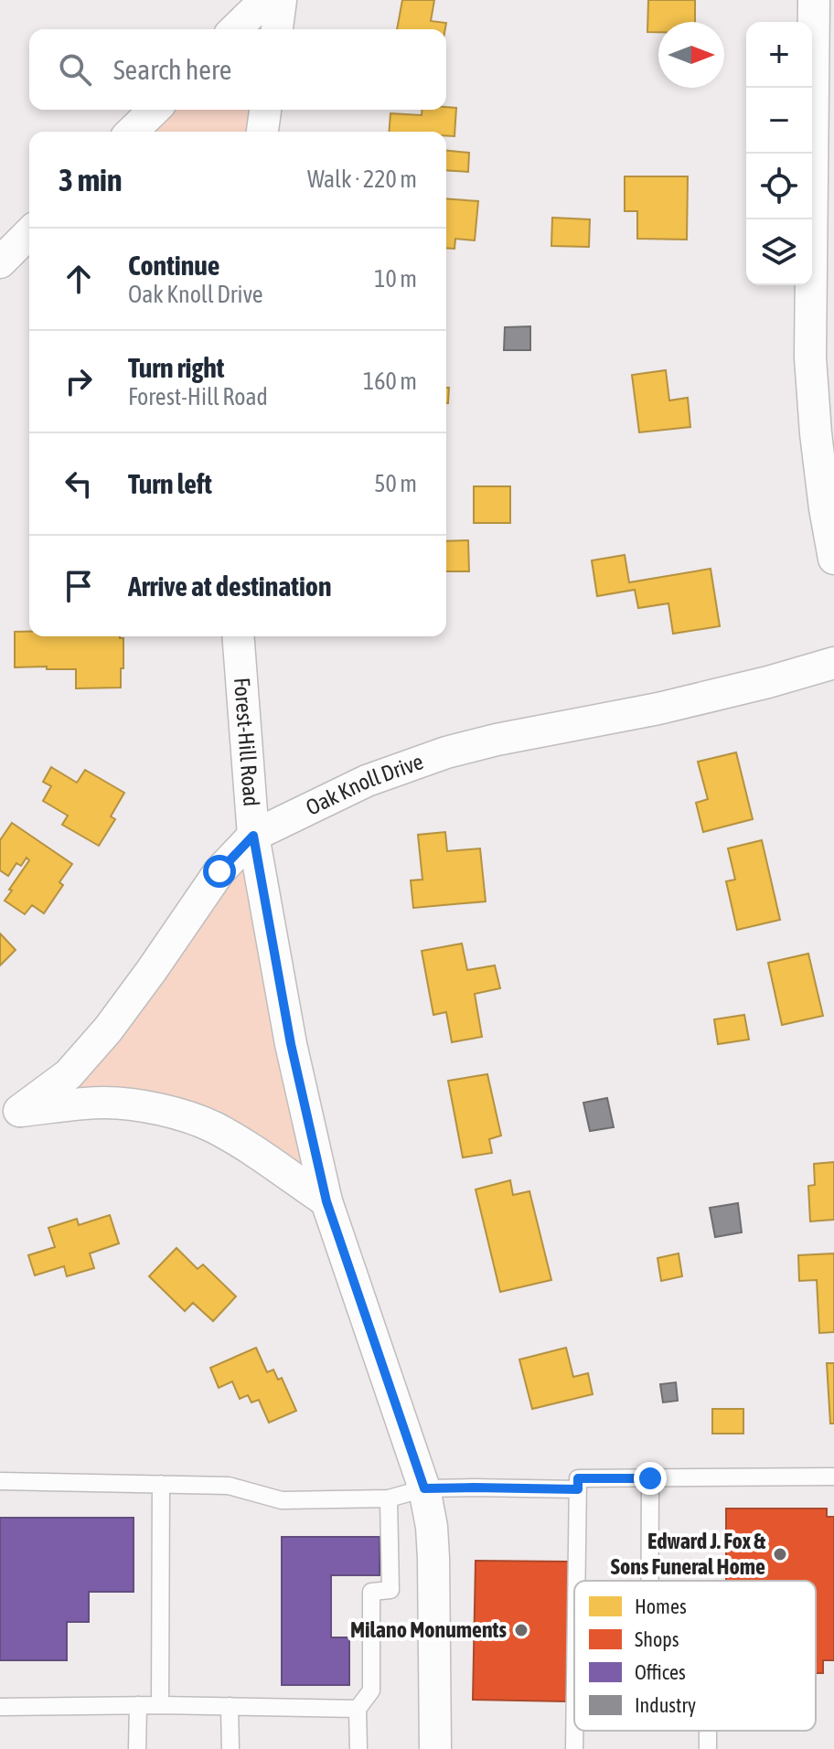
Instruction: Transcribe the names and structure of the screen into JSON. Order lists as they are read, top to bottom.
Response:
{
  "streets": {
    "street": ["Forest-Hill Road", "Oak Knoll Drive"]
  },
  "crossings": [
    ["Forest-Hill Road", "Oak Knoll Drive"]
  ],
  "places": ["Edward J. Fox & Sons Funeral Home", "Milano Monuments"],
  "legend": [
    "Homes",
    "Shops",
    "Offices",
    "Industry"
  ],
  "north": "right",
  "page": {
    "map_buttons": ["+", "−"],
    "search": "Search here",
    "heading": ["3 min", "Walk · 220 m"],
    "list": [
      ["Continue", "Oak Knoll Drive", "10 m"],
      ["Turn right", "Forest-Hill Road", "160 m"],
      ["Turn left", "50 m"],
      "Arrive at destination"
    ]
  }
}
